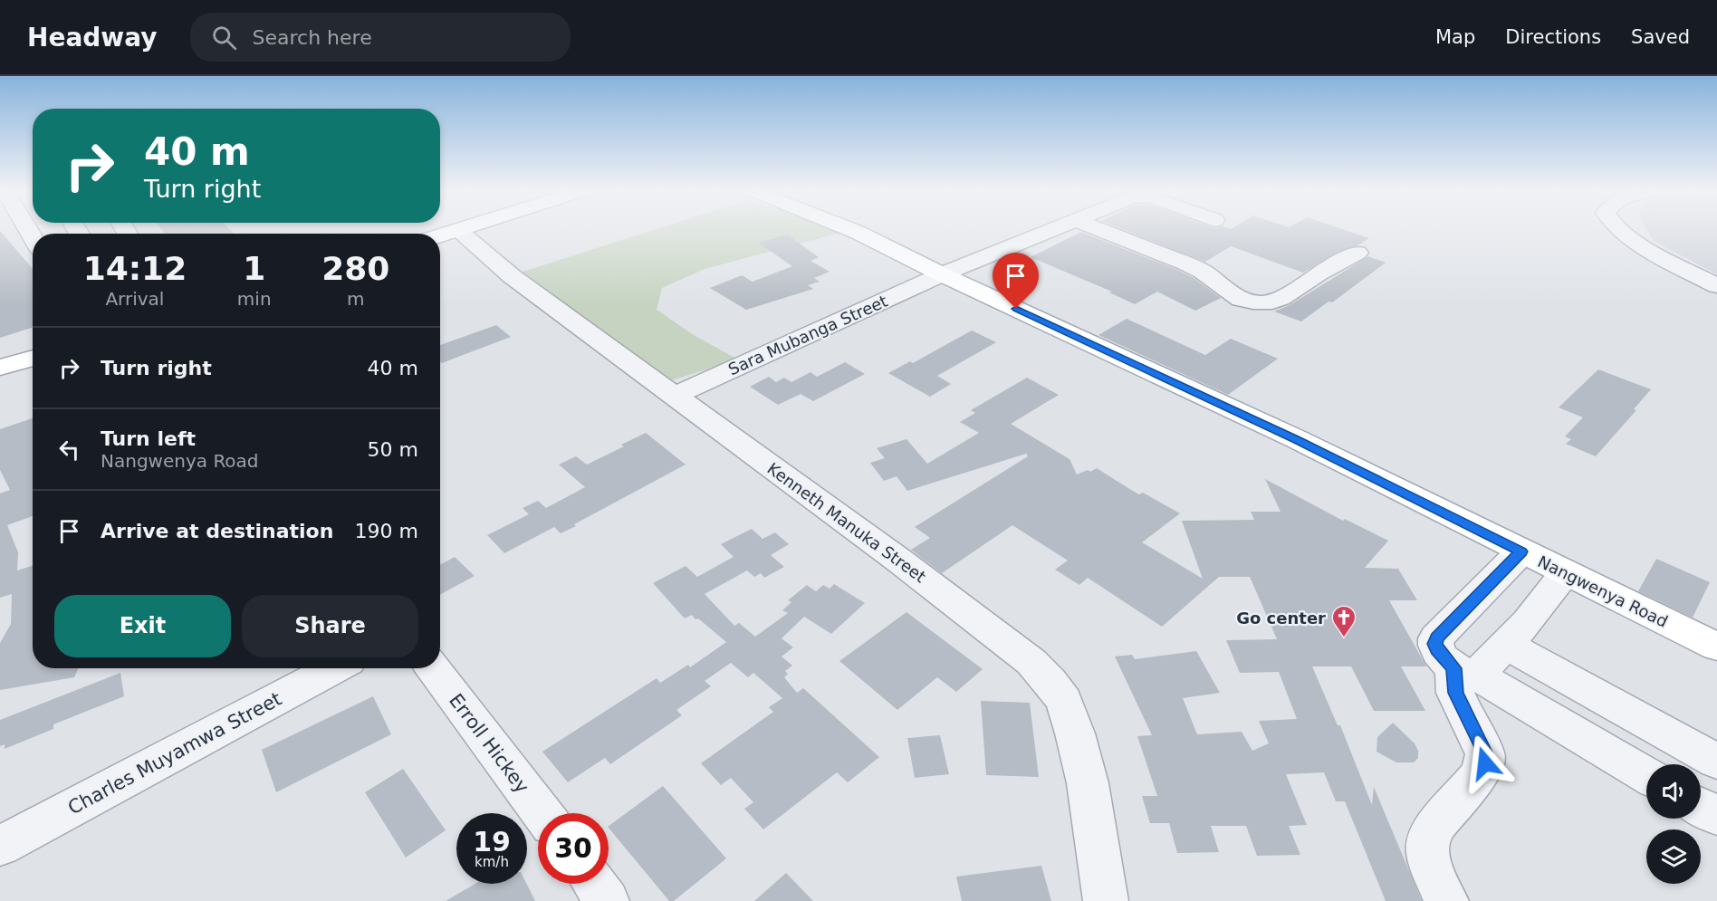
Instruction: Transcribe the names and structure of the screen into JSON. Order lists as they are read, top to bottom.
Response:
{
  "streets": {
    "main road": ["Nangwenya Road"],
    "street": [
      "Sara Mubanga Street",
      "Kenneth Manuka Street",
      "Erroll Hickey",
      "Charles Muyamwa Street"
    ]
  },
  "crossings": [
    ["Sara Mubanga Street", "Kenneth Manuka Street"],
    ["Sara Mubanga Street", "Nangwenya Road"]
  ],
  "places": {
    "church": ["Go center"]
  },
  "page": {
    "header": "Headway",
    "search": "Search here",
    "nav": ["Map", "Directions", "Saved"],
    "turn": ["40 m", "Turn right"],
    "eta": [
      "14:12",
      "Arrival",
      "1",
      "min",
      "280",
      "m"
    ],
    "list": [
      {
        "name": "Turn right",
        "value": "40 m"
      },
      {
        "name": "Turn left",
        "note": "Nangwenya Road",
        "value": "50 m"
      },
      {
        "name": "Arrive at destination",
        "value": "190 m"
      }
    ],
    "buttons": ["Exit", "Share"],
    "speed": "19 km/h",
    "limit": "30"
  }
}
